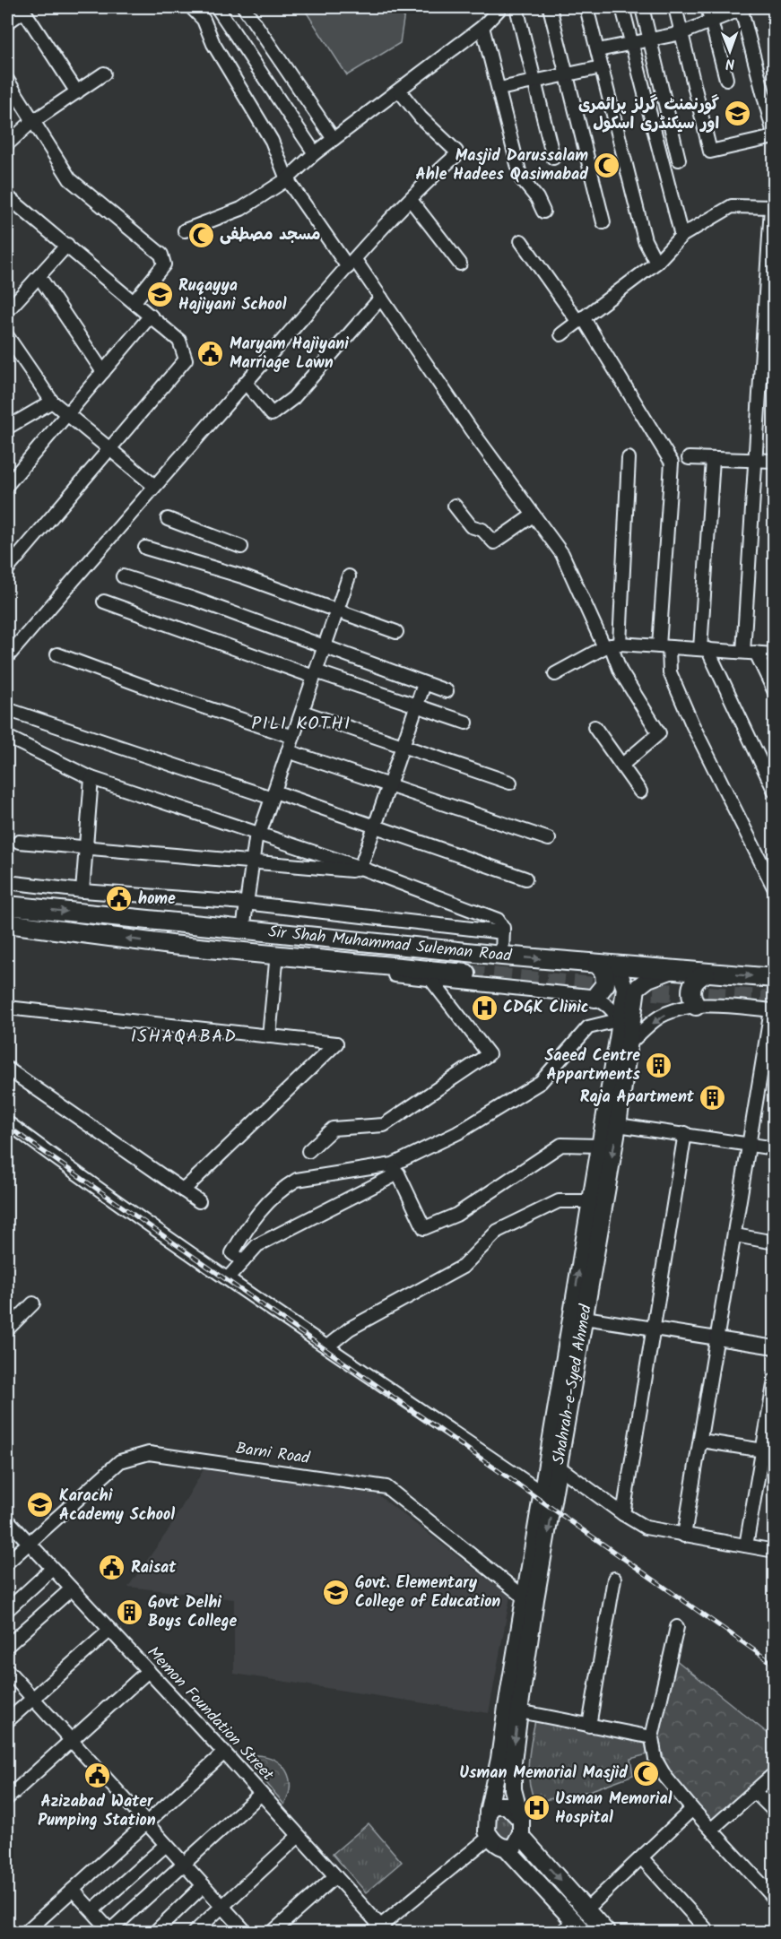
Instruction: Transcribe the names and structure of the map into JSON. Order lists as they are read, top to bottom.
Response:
{
  "streets": {
    "highway": ["Sir Shah Muhammad Suleman Road"],
    "main road": ["Shahrah-e-Syed Ahmed"],
    "street": ["Barni Road", "Memon Foundation Street"]
  },
  "crossings": [
    ["Sir Shah Muhammad Suleman Road", "Shahrah-e-Syed Ahmed"],
    ["Shahrah-e-Syed Ahmed", "Barni Road"],
    ["Barni Road", "Memon Foundation Street"]
  ],
  "districts": ["PILI KOTHI", "ISHAQABAD"],
  "places": {
    "school or university": [
      "گورنمنٹ گرلز پرائمری اور سیکنڈری اسکول",
      "Ruqayya Hajiyani School",
      "Karachi Academy School",
      "Govt. Elementary College of Education"
    ],
    "mosque": ["Masjid Darussalam Ahle Hadees Qasimabad", "مسجد مصطفی", "Usman Memorial Masjid"],
    "public building": [
      "Maryam Hajiyani Marriage Lawn",
      "home",
      "Raisat",
      "Azizabad Water Pumping Station"
    ],
    "hospital": ["CDGK Clinic", "Usman Memorial Hospital"],
    "building": ["Saeed Centre Appartments", "Raja Apartment", "Govt Delhi Boys College"]
  },
  "north": "bottom"
}
